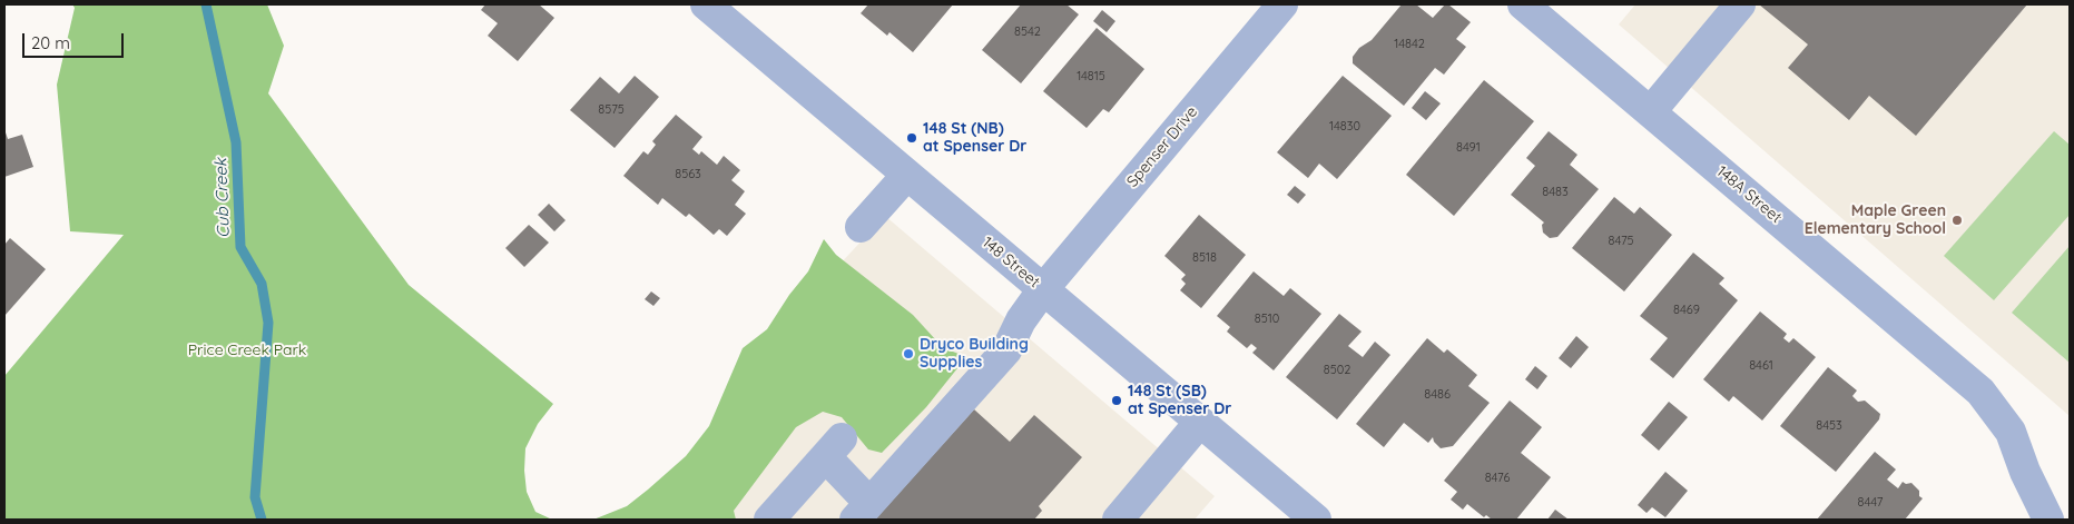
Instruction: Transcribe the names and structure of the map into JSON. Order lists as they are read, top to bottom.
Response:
{
  "streets": {
    "street": ["Spenser Drive", "148A Street", "148 Street"]
  },
  "crossings": [
    ["Spenser Drive", "148 Street"]
  ],
  "water": ["Cub Creek"],
  "parks": ["Price Creek Park"],
  "places": [
    "148 St (NB) at Spenser Dr",
    "Maple Green Elementary School",
    "Dryco Building Supplies",
    "148 St (SB) at Spenser Dr"
  ],
  "house_numbers": [
    "8542",
    "14842",
    "14815",
    "8575",
    "14830",
    "8491",
    "8563",
    "8483",
    "8475",
    "8518",
    "8469",
    "8510",
    "8461",
    "8502",
    "8486",
    "8453",
    "8476",
    "8447"
  ],
  "scale_bar": "20 m"
}
